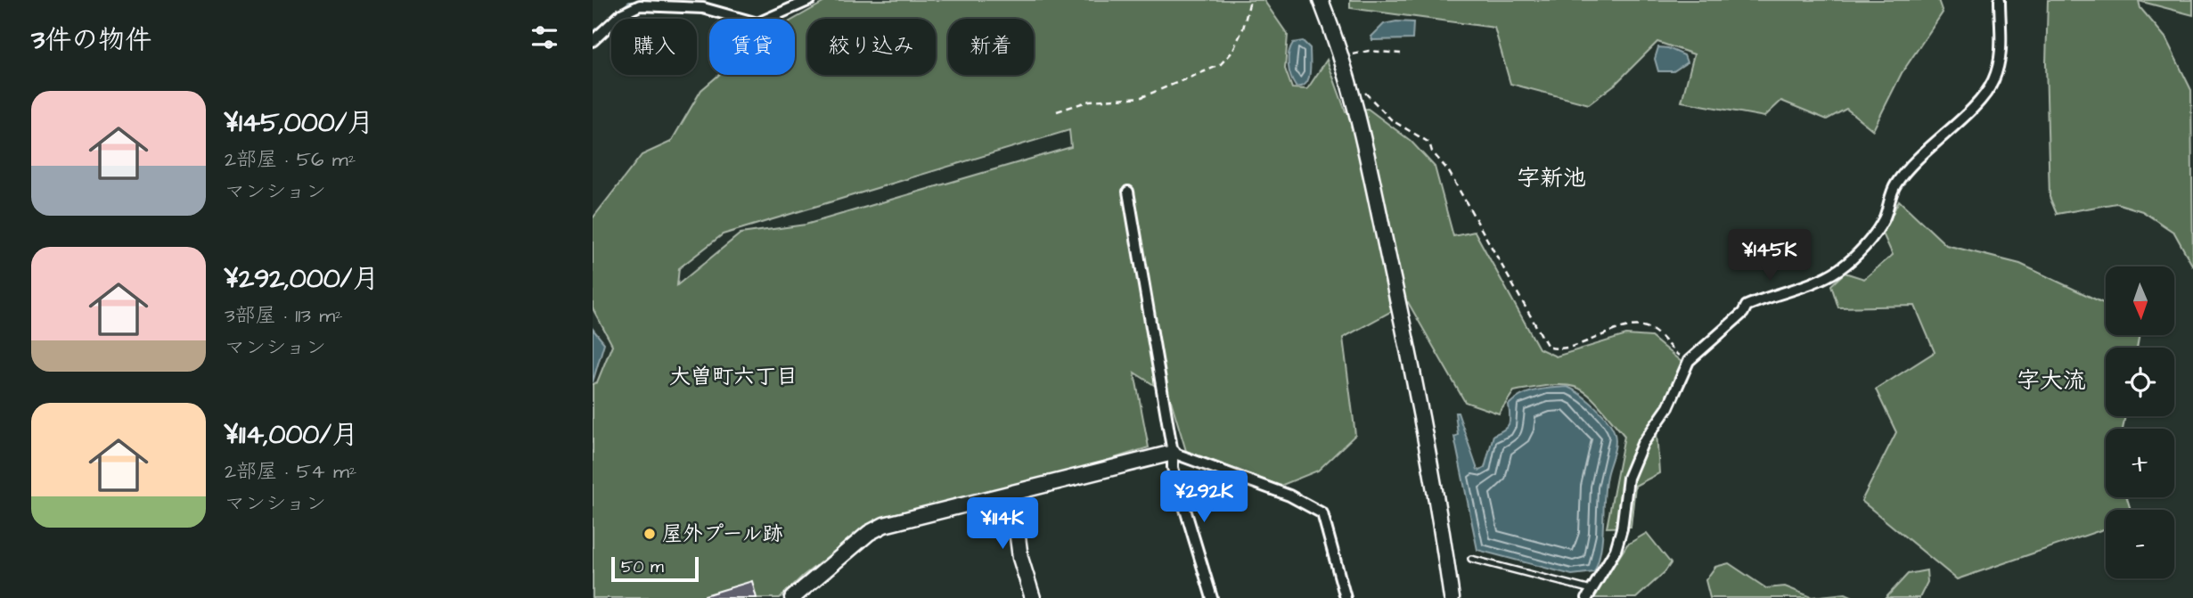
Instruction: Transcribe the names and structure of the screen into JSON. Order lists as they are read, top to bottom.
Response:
{
  "districts": ["字新池", "大曽町六丁目", "字大流"],
  "places": ["屋外プール跡"],
  "scale_bar": "50 m",
  "north": "bottom",
  "page": {
    "heading": "3件の物件",
    "chip": [
      "購入",
      "賃貸",
      "絞り込み",
      "新着"
    ],
    "list": [
      {
        "name": "¥145,000/月",
        "note": "2部屋 · 56 m² · マンション"
      },
      {
        "name": "¥292,000/月",
        "note": "3部屋 · 113 m² · マンション"
      },
      {
        "name": "¥114,000/月",
        "note": "2部屋 · 54 m² · マンション"
      }
    ],
    "price": ["¥145K", "¥292K", "¥114K"],
    "map_buttons": ["+", "−"],
    "scale": "50 m"
  }
}
